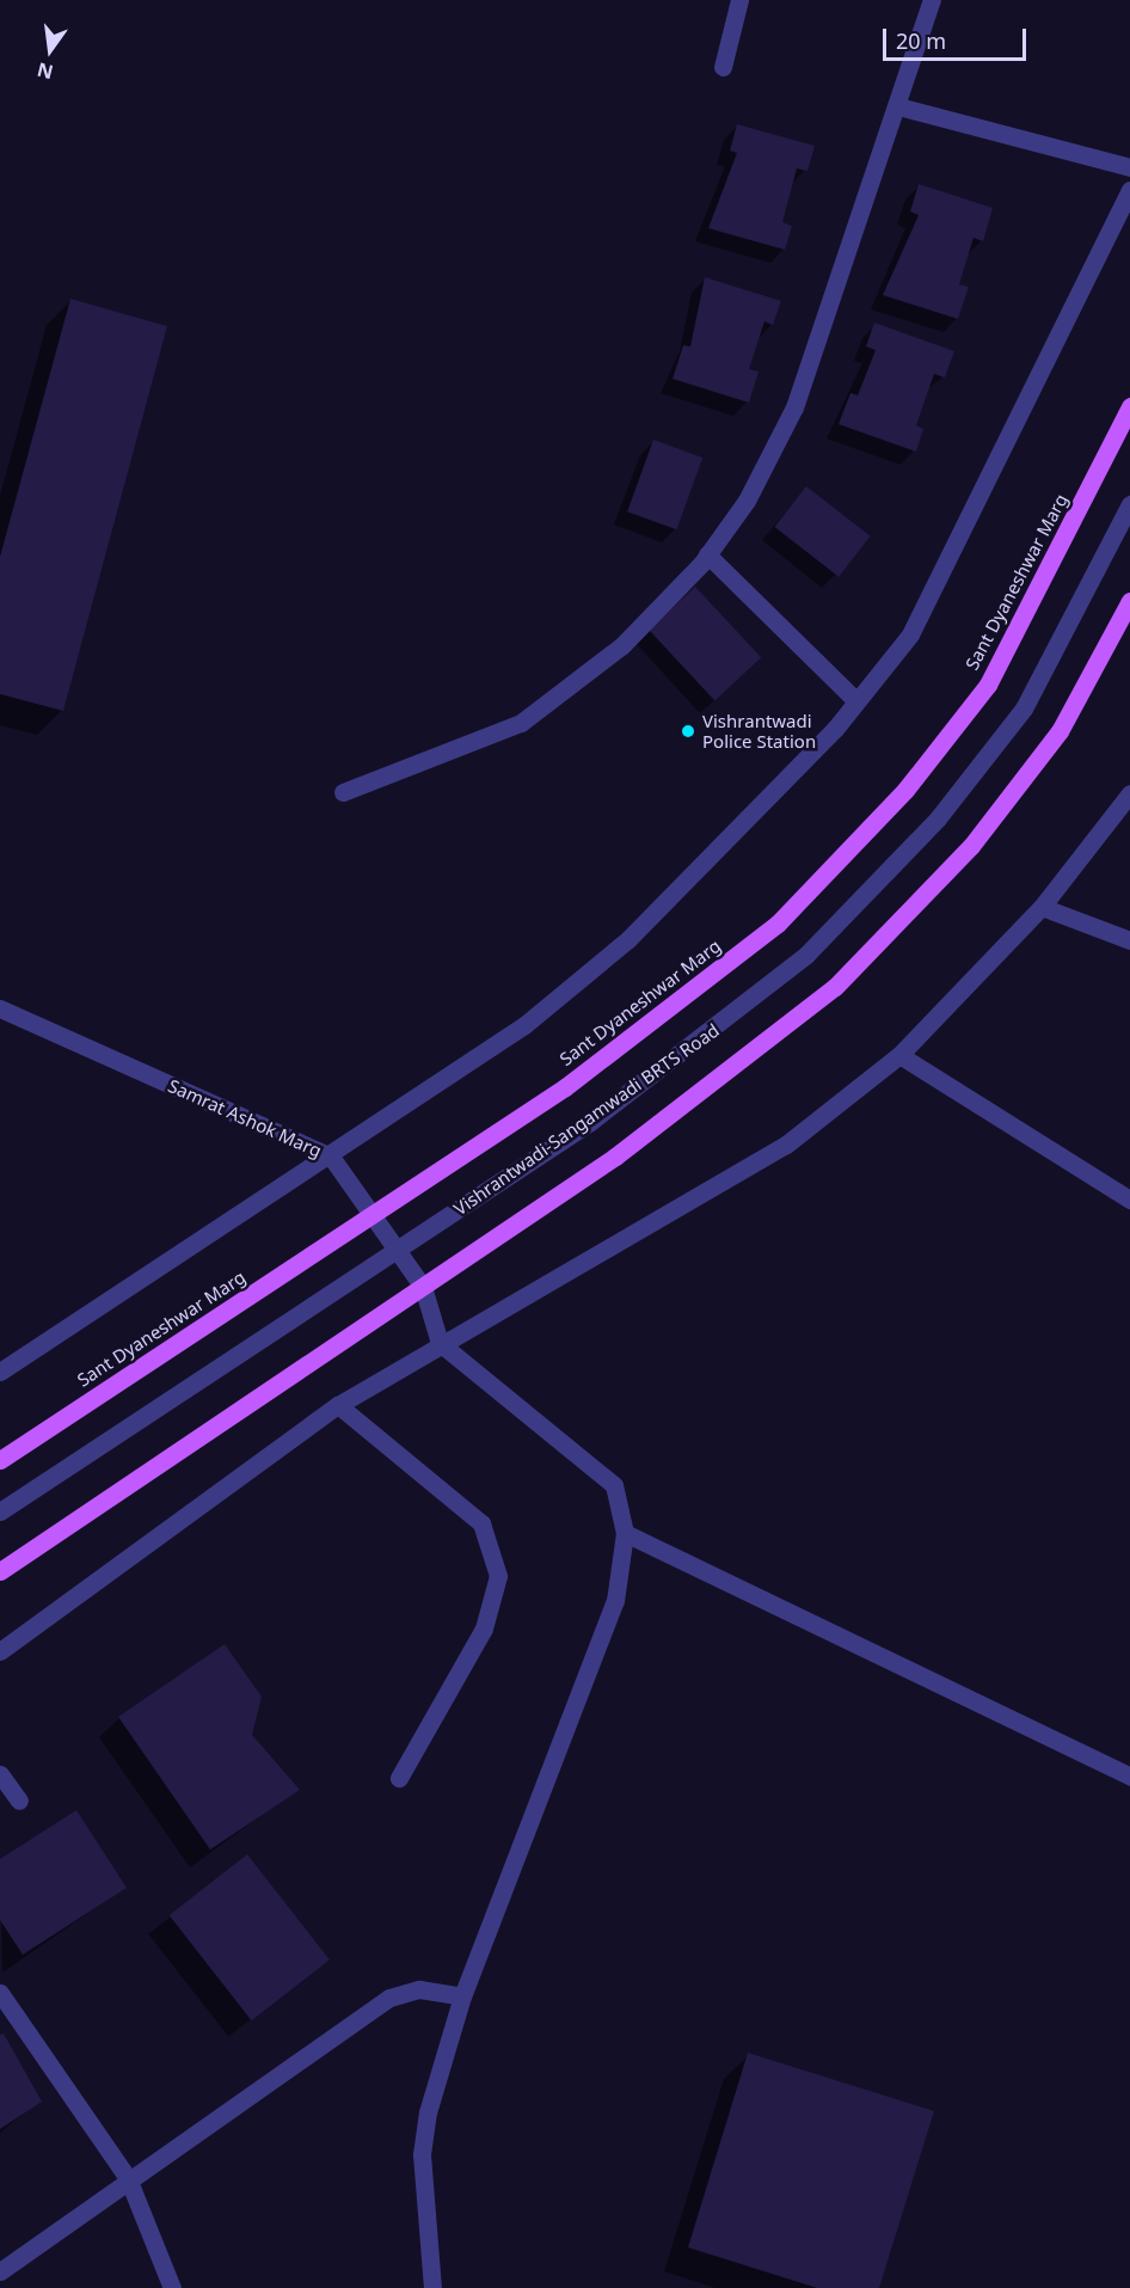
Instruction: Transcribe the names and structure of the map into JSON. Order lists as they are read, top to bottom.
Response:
{
  "streets": {
    "main road": ["Sant Dyaneshwar Marg"],
    "street": ["Samrat Ashok Marg", "Vishrantwadi-Sangamwadi BRTS Road"]
  },
  "crossings": [
    ["Sant Dyaneshwar Marg", "Samrat Ashok Marg"],
    ["Samrat Ashok Marg", "Vishrantwadi-Sangamwadi BRTS Road"]
  ],
  "places": ["Vishrantwadi Police Station"],
  "scale_bar": "20 m",
  "north": "bottom"
}
